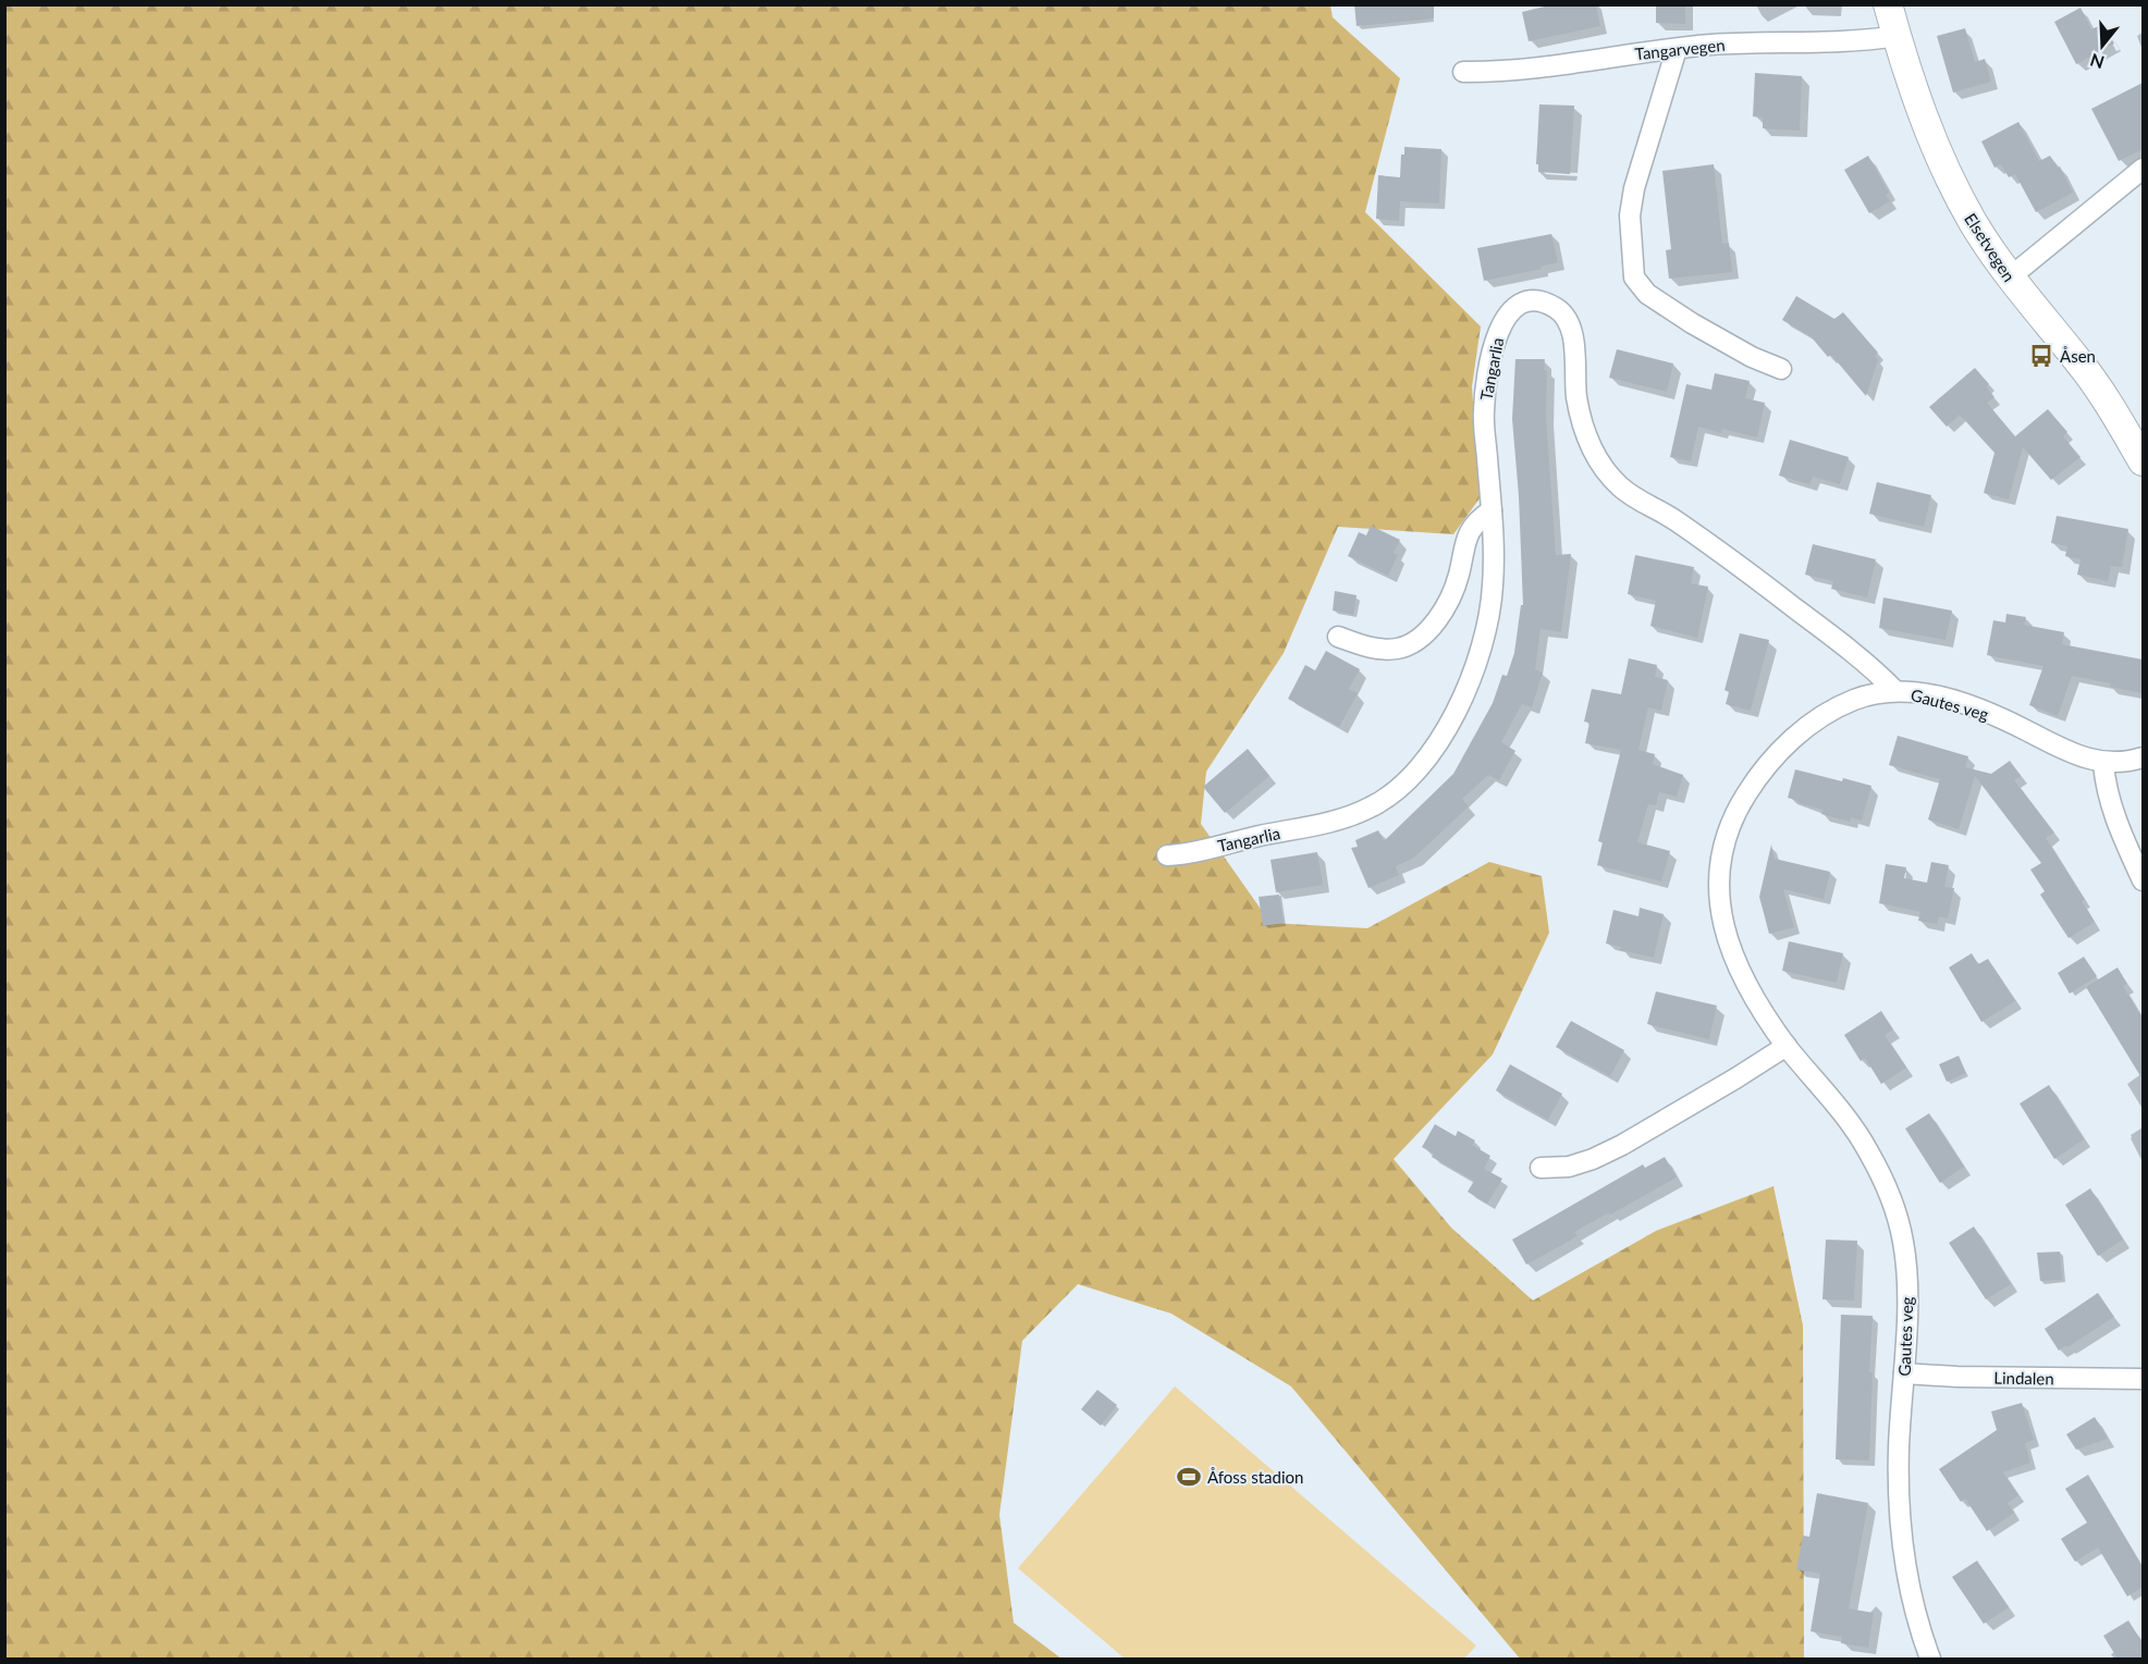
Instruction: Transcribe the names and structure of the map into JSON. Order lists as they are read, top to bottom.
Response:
{
  "streets": {
    "main road": ["Elsetvegen"],
    "street": [
      "Tangarvegen",
      "Tangarlia",
      "Gautes veg",
      "Lindalen"
    ]
  },
  "crossings": [
    ["Tangarvegen", "Elsetvegen"],
    ["Tangarlia", "Gautes veg"],
    ["Gautes veg", "Lindalen"]
  ],
  "places": {
    "bus stop": ["Åsen"],
    "sports": ["Åfoss stadion"]
  },
  "north": "bottom"
}
